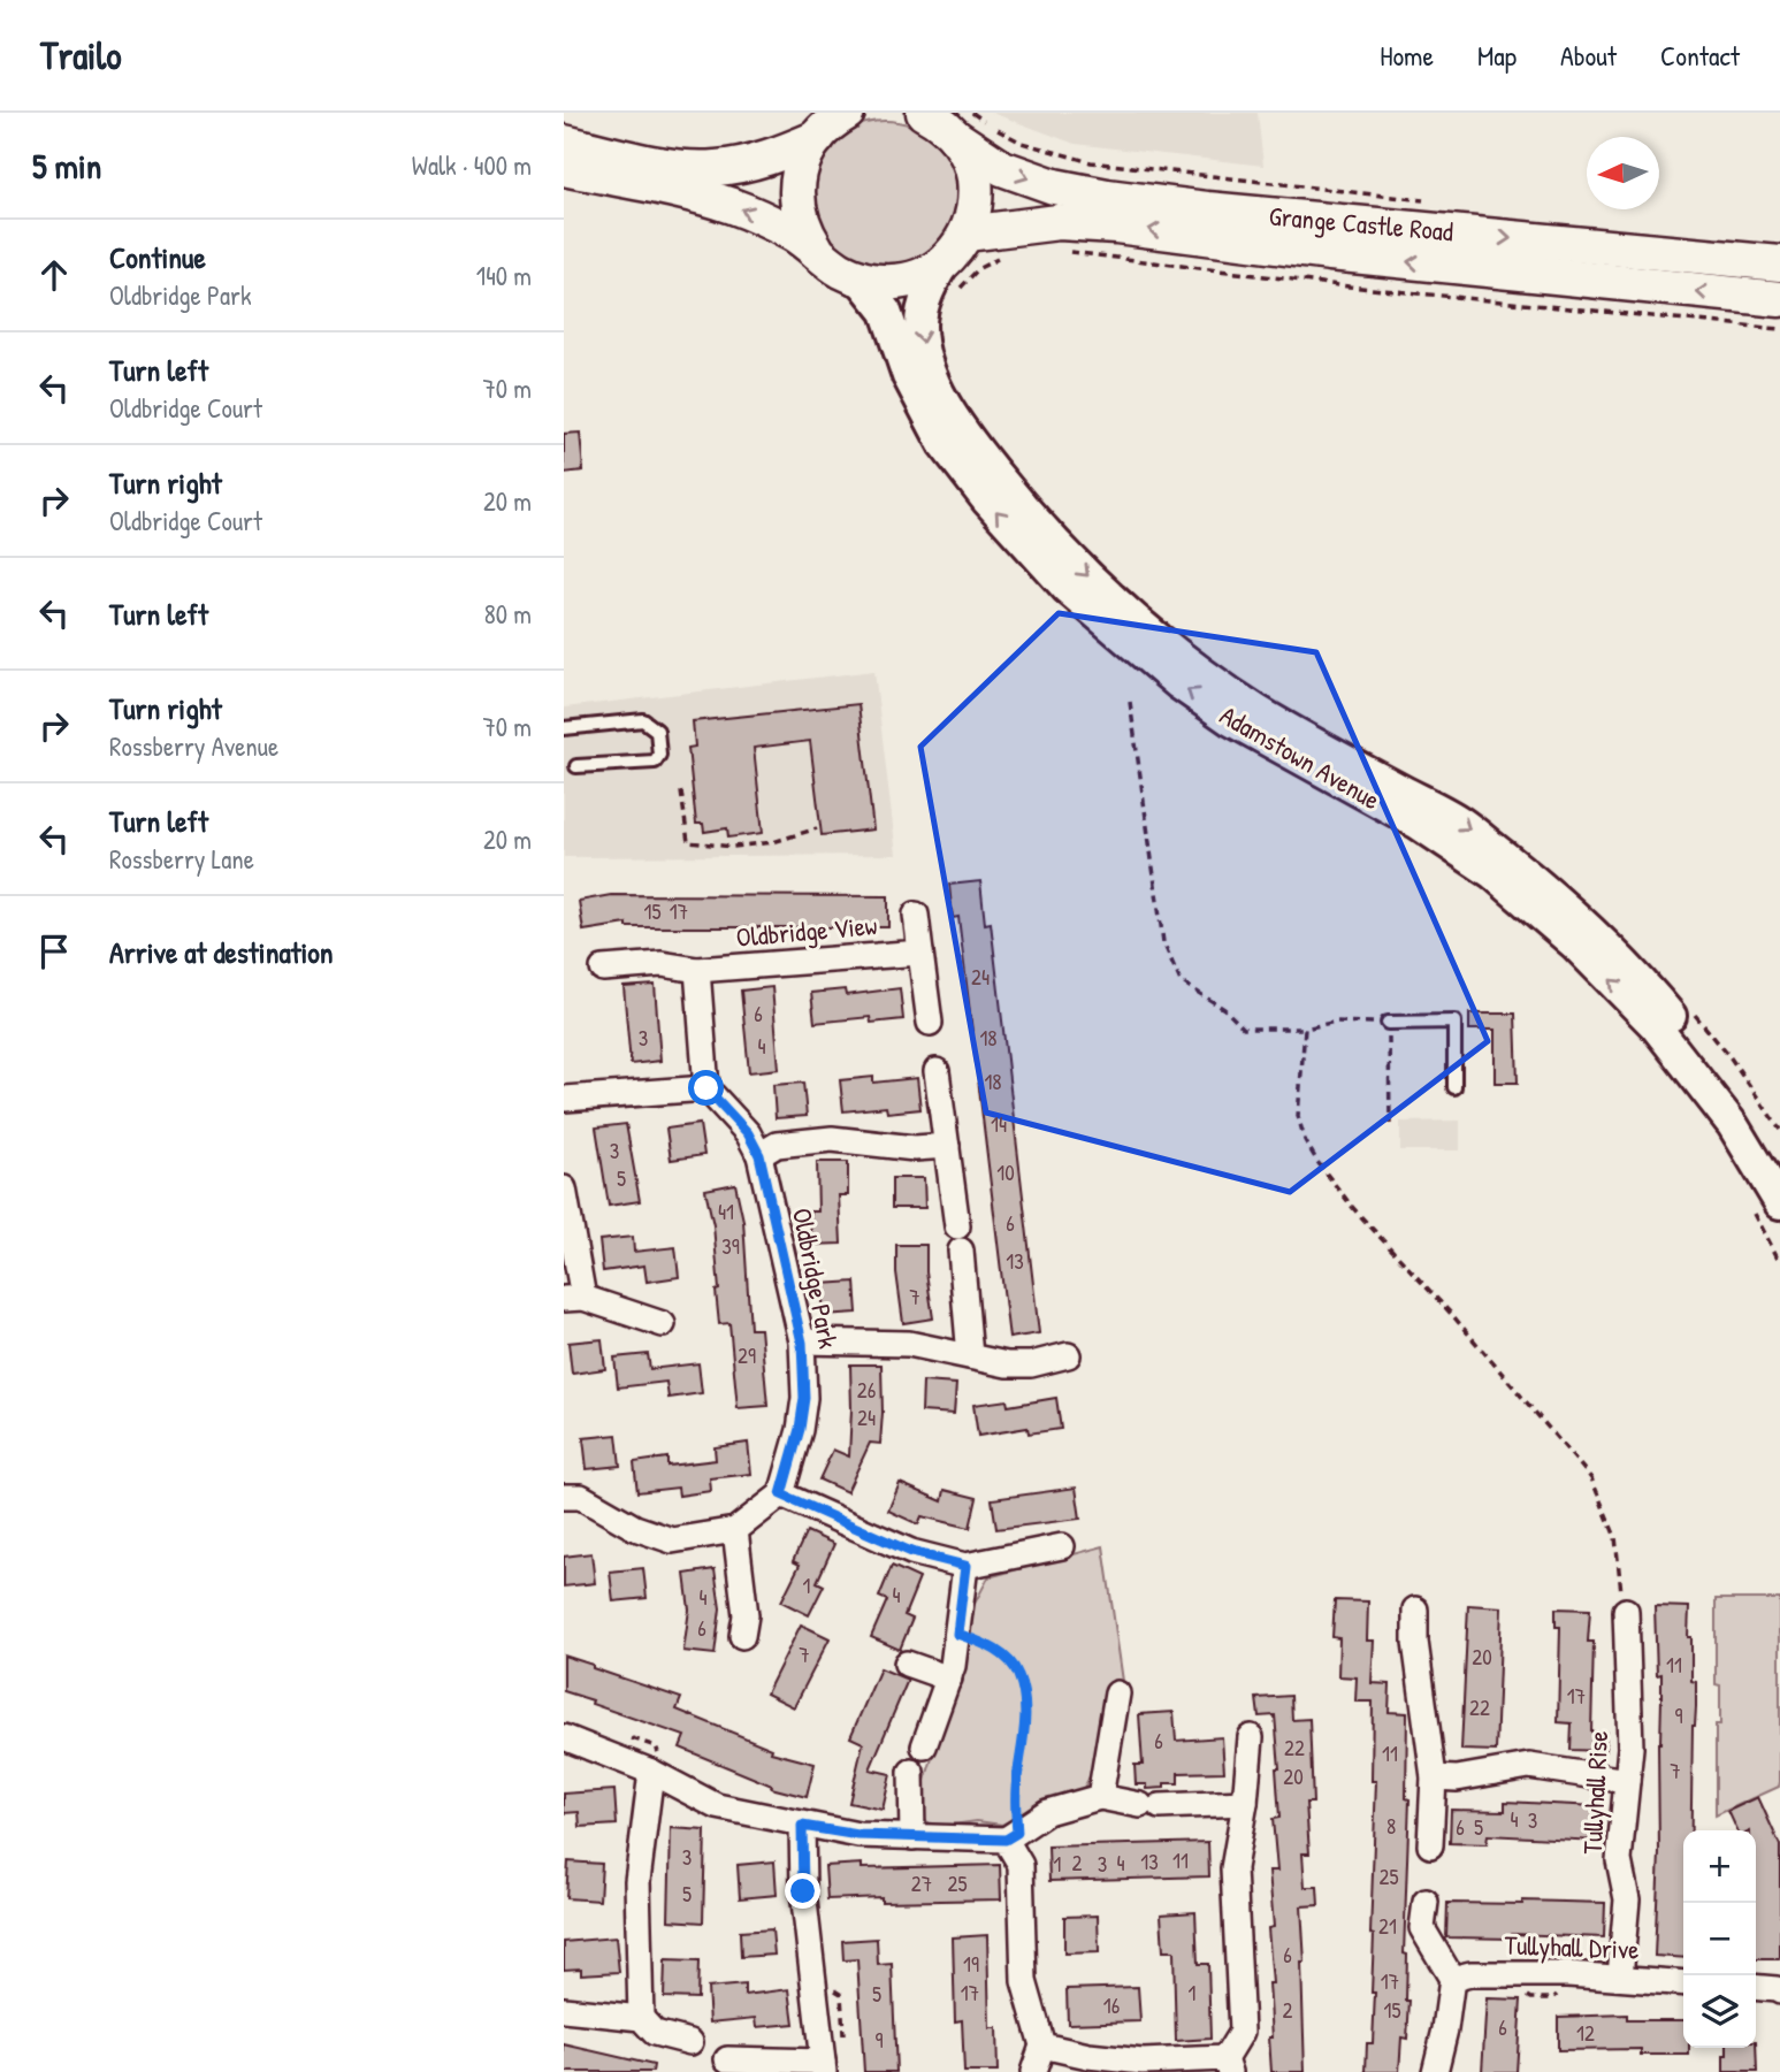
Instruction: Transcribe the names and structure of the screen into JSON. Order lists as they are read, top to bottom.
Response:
{
  "streets": {
    "main road": ["Grange Castle Road"],
    "street": [
      "Adamstown Avenue",
      "Oldbridge View",
      "Oldbridge Park",
      "Tullyhall Rise",
      "Tullyhall Drive"
    ]
  },
  "crossings": [
    ["Tullyhall Rise", "Tullyhall Drive"]
  ],
  "house_numbers": [
    "15",
    "17",
    "24",
    "6",
    "3",
    "18",
    "4",
    "18",
    "14",
    "3",
    "10",
    "5",
    "41",
    "6",
    "39",
    "13",
    "7",
    "29",
    "26",
    "24",
    "1",
    "4",
    "4",
    "6",
    "7",
    "20",
    "11",
    "17",
    "22",
    "9",
    "6",
    "22",
    "11",
    "7",
    "20",
    "4",
    "3",
    "8",
    "6",
    "5",
    "3",
    "11",
    "13",
    "2",
    "4",
    "1",
    "3",
    "25",
    "27",
    "25",
    "5",
    "21",
    "6",
    "19",
    "17",
    "17",
    "1",
    "5",
    "16",
    "2",
    "15",
    "6",
    "12",
    "9"
  ],
  "north": "left",
  "page": {
    "header": "Trailo",
    "nav": [
      "Home",
      "Map",
      "About",
      "Contact"
    ],
    "heading": ["5 min", "Walk · 400 m"],
    "list": [
      ["Continue", "Oldbridge Park", "140 m"],
      ["Turn left", "Oldbridge Court", "70 m"],
      ["Turn right", "Oldbridge Court", "20 m"],
      ["Turn left", "80 m"],
      ["Turn right", "Rossberry Avenue", "70 m"],
      ["Turn left", "Rossberry Lane", "20 m"],
      "Arrive at destination"
    ],
    "map_buttons": ["+", "−"]
  }
}
